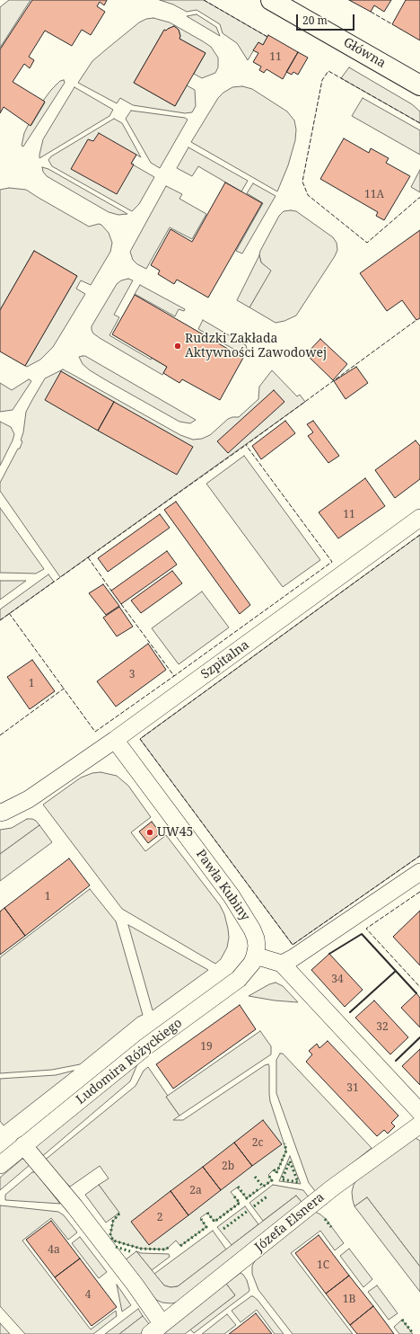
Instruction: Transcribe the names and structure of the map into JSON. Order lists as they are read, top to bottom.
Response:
{
  "streets": {
    "street": [
      "Główna",
      "Szpitalna",
      "Pawła Kubiny",
      "Ludomira Różyckiego",
      "Józefa Elsnera"
    ]
  },
  "crossings": [
    ["Szpitalna", "Pawła Kubiny"],
    ["Pawła Kubiny", "Ludomira Różyckiego"],
    ["Ludomira Różyckiego", "Józefa Elsnera"]
  ],
  "places": ["Rudzki Zakłada Aktywności Zawodowej", "UW45"],
  "house_numbers": [
    "11",
    "11A",
    "11",
    "3",
    "1",
    "1",
    "34",
    "32",
    "19",
    "31",
    "2c",
    "2b",
    "2a",
    "2",
    "4a",
    "1C",
    "4",
    "1B"
  ],
  "scale_bar": "20 m"
}
